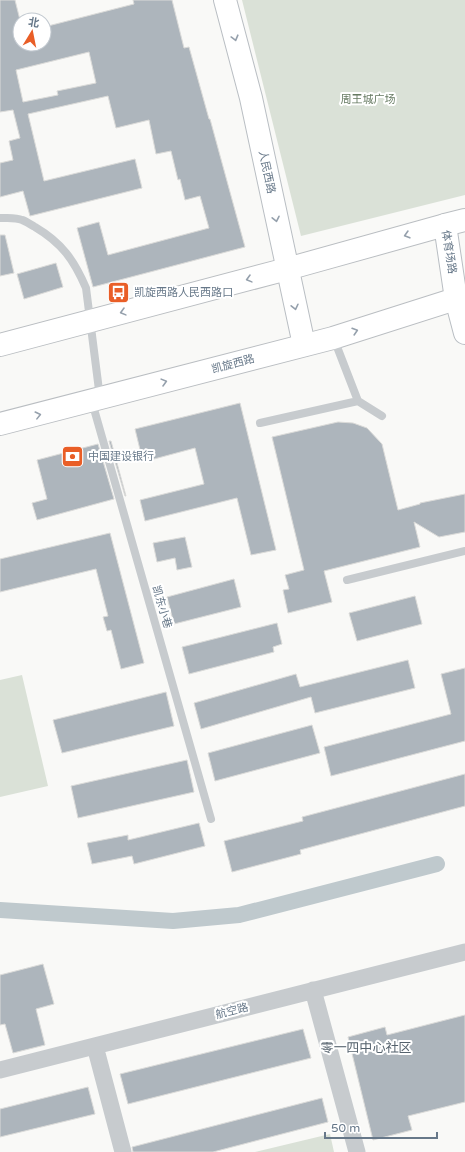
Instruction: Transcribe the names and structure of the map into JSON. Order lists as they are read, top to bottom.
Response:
{
  "streets": {
    "main road": ["人民西路", "体育场路", "凯旋西路"],
    "street": ["航空路"],
    "lane": ["凯东小巷"]
  },
  "crossings": [
    ["人民西路", "凯旋西路"],
    ["体育场路", "凯旋西路"],
    ["凯旋西路", "凯东小巷"]
  ],
  "one_way": ["人民西路"],
  "districts": ["零一四中心社区"],
  "parks": ["周王城广场"],
  "places": {
    "bus stop": ["凯旋西路人民西路口"],
    "bank": ["中国建设银行"]
  },
  "scale_bar": "50 m",
  "north": "top"
}
